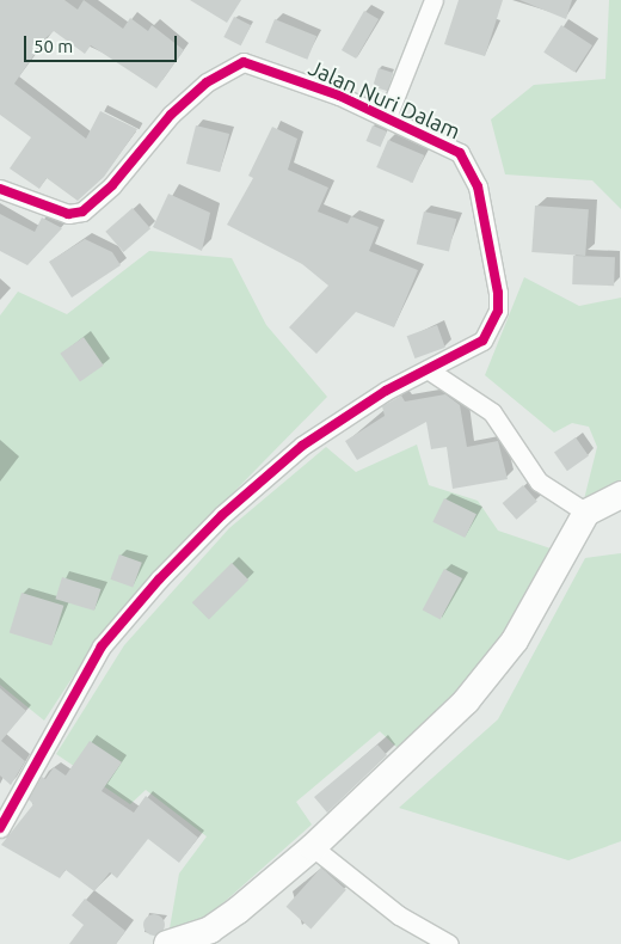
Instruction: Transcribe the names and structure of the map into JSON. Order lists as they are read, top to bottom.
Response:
{
  "streets": {
    "street": ["Jalan Nuri Dalam"]
  },
  "scale_bar": "50 m"
}
